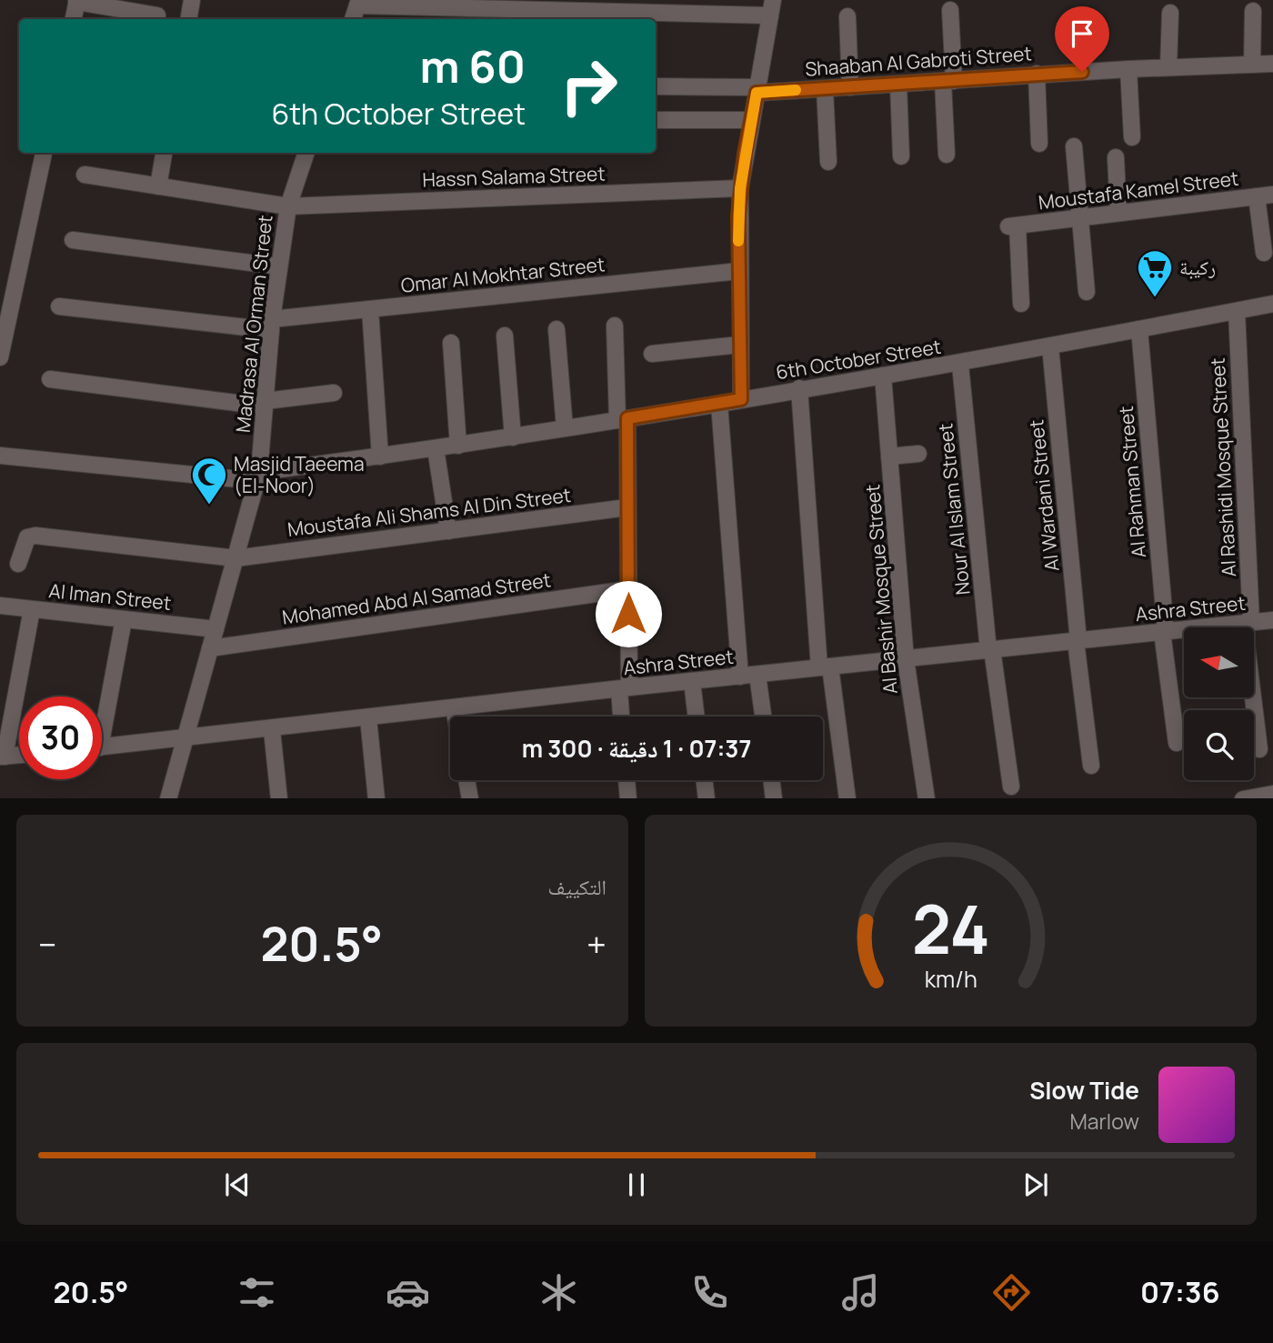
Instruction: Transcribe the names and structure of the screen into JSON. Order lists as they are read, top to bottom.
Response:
{
  "streets": {
    "street": [
      "Shaaban Al Gabroti Street",
      "Hassn Salama Street",
      "Moustafa Kamel Street",
      "Omar Al Mokhtar Street",
      "Madrasa Al Orman Street",
      "6th October Street",
      "Al Rashidi Mosque Street",
      "Al Rahman Street",
      "Al Wardani Street",
      "Nour Al Islam Street",
      "Moustafa Ali Shams Al Din Street",
      "Al Bashir Mosque Street",
      "Al Iman Street",
      "Mohamed Abd Al Samad Street",
      "Ashra Street"
    ]
  },
  "crossings": [
    ["Hassn Salama Street", "Madrasa Al Orman Street"],
    ["Omar Al Mokhtar Street", "Madrasa Al Orman Street"],
    ["Madrasa Al Orman Street", "6th October Street"],
    ["Madrasa Al Orman Street", "Moustafa Ali Shams Al Din Street"],
    ["Madrasa Al Orman Street", "Al Iman Street"],
    ["Madrasa Al Orman Street", "Mohamed Abd Al Samad Street"],
    ["Madrasa Al Orman Street", "Ashra Street"],
    ["6th October Street", "Al Rashidi Mosque Street"],
    ["6th October Street", "Al Rahman Street"],
    ["6th October Street", "Al Wardani Street"],
    ["6th October Street", "Nour Al Islam Street"],
    ["6th October Street", "Al Bashir Mosque Street"],
    ["Al Rashidi Mosque Street", "Ashra Street"],
    ["Al Rahman Street", "Ashra Street"],
    ["Al Wardani Street", "Ashra Street"],
    ["Nour Al Islam Street", "Ashra Street"],
    ["Al Bashir Mosque Street", "Ashra Street"]
  ],
  "places": {
    "supermarket": ["ركيبة"],
    "mosque": ["Masjid Taeema (El-Noor)"]
  },
  "north": "left",
  "page": {
    "turn": ["60 m", "6th October Street"],
    "limit": "30",
    "trip": "07:37 · 1 دقيقة · 300 m",
    "tile": "التكييف",
    "heat": ["−", "20.5°", "+"],
    "song": ["Slow Tide", "Marlow"],
    "tabs": ["07:36", "20.5°"],
    "gauge": ["24", "km/h"]
  }
}
